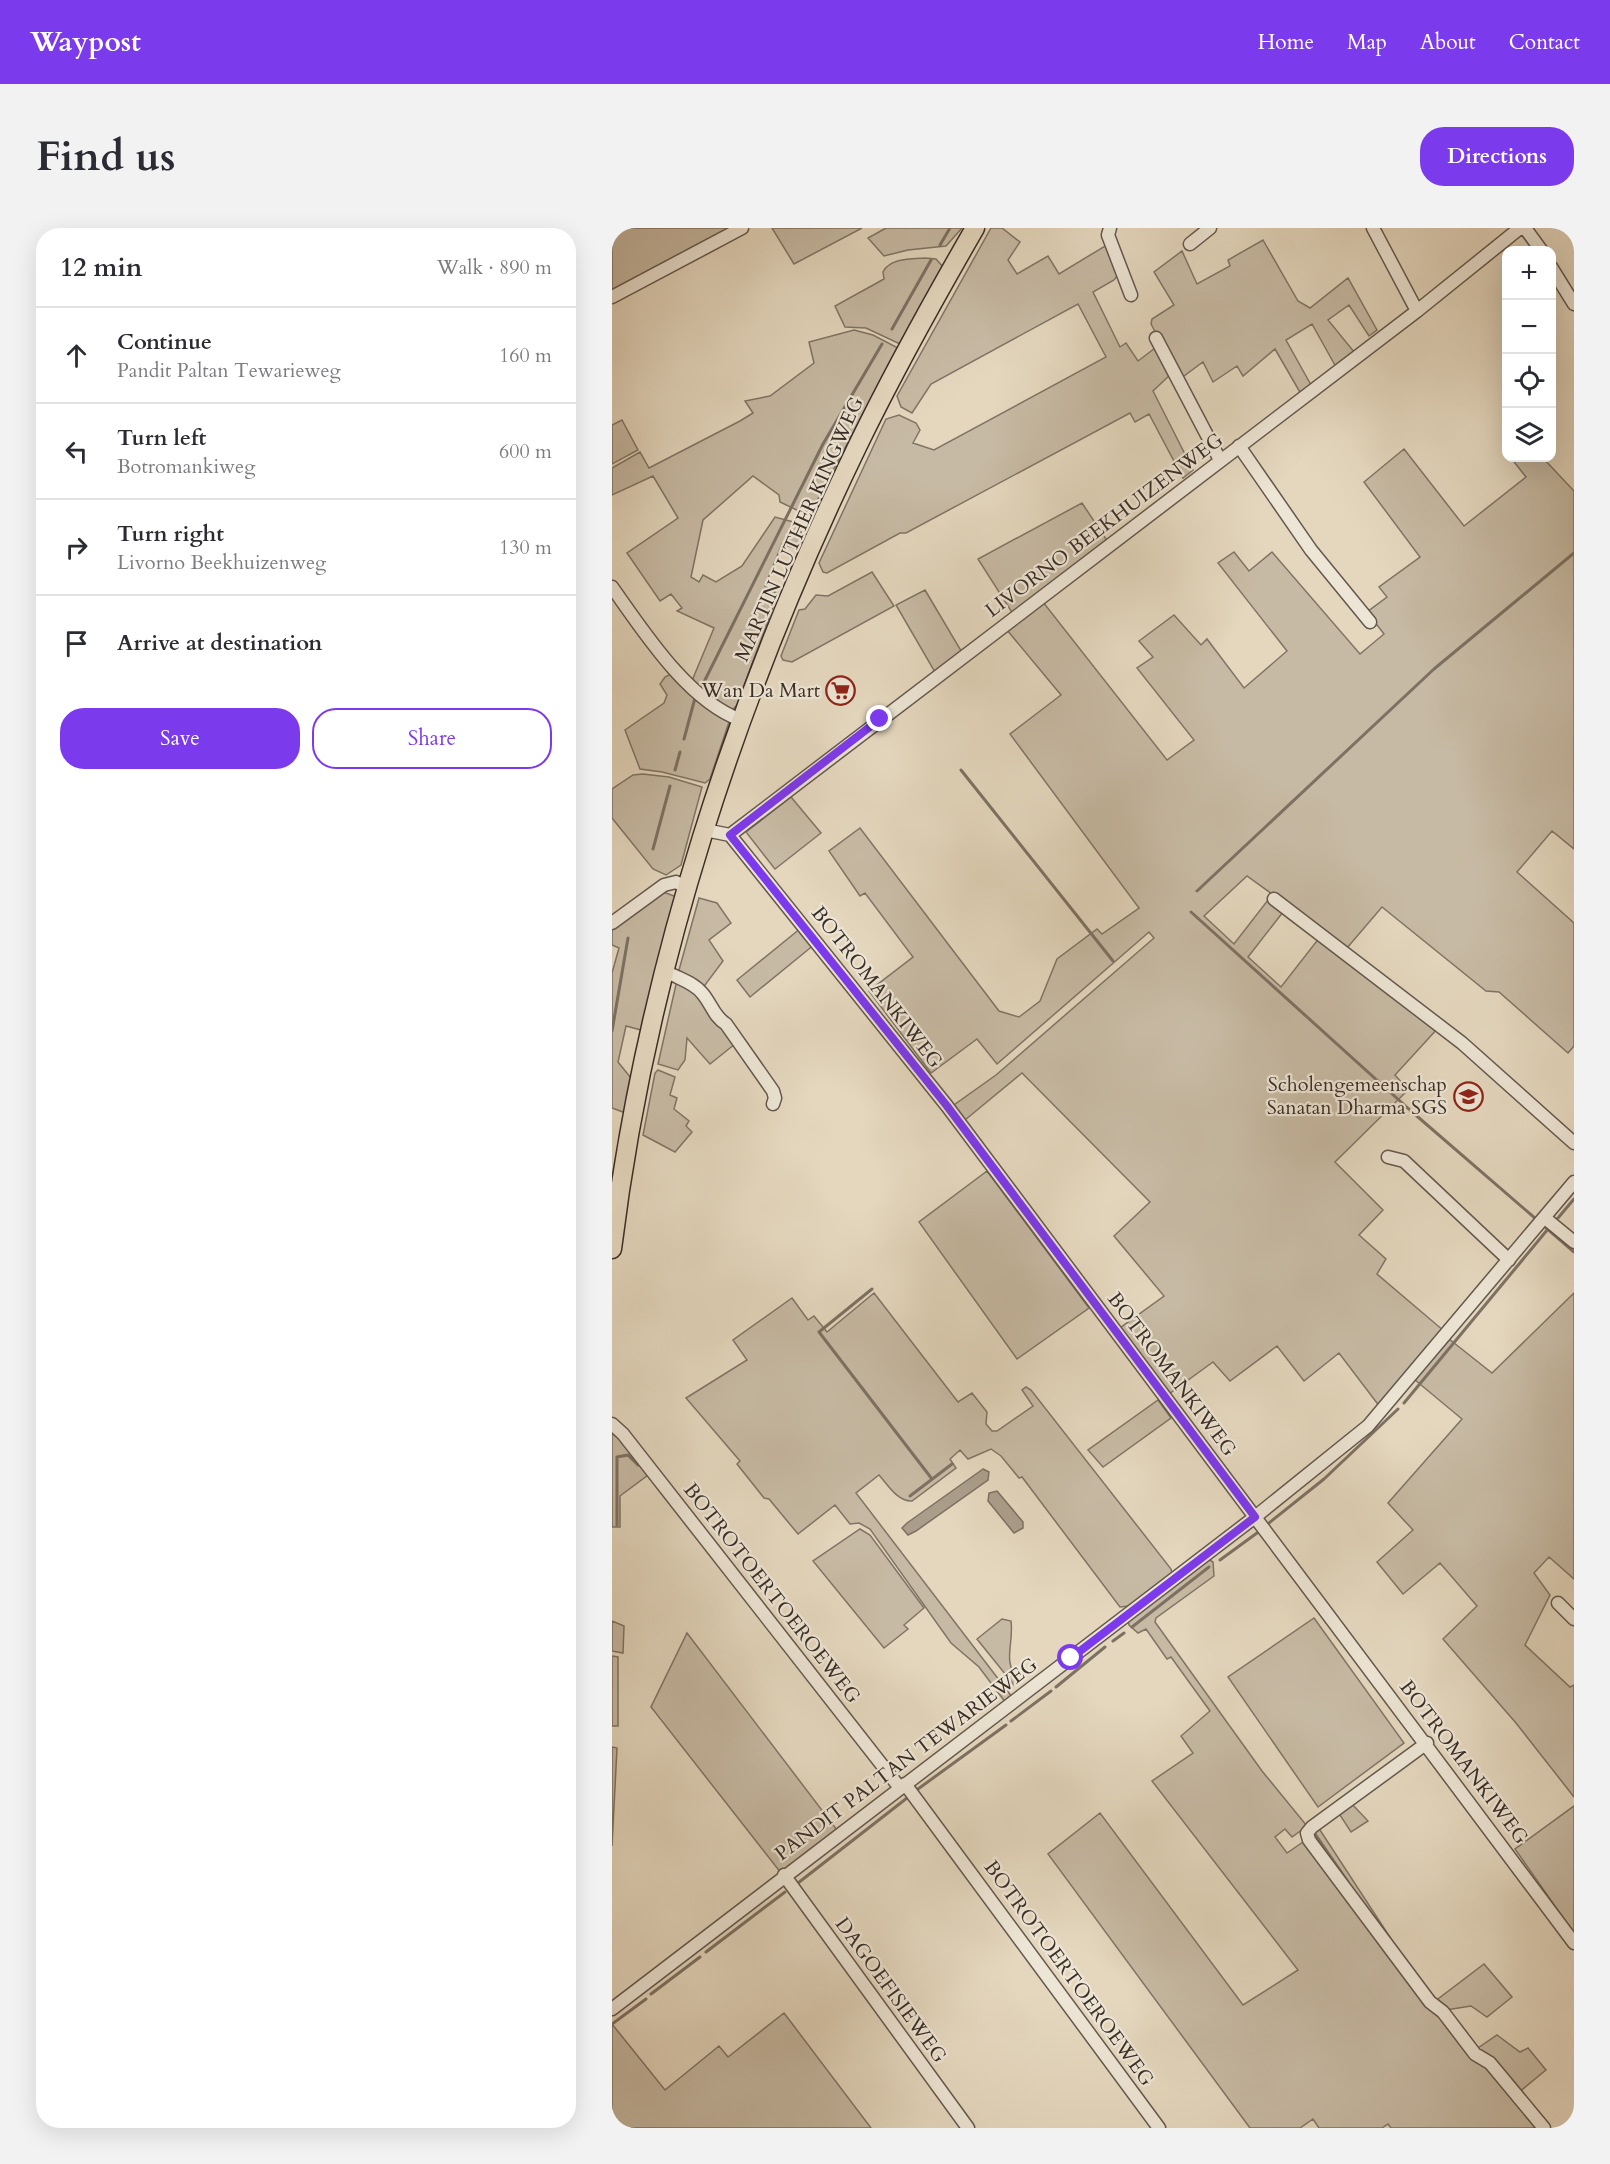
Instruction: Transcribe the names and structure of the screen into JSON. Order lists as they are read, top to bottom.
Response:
{
  "streets": {
    "main road": ["MARTIN LUTHER KINGWEG"],
    "street": [
      "LIVORNO BEEKHUIZENWEG",
      "BOTROMANKIWEG",
      "BOTROTOERTOEROEWEG",
      "PANDIT PALTAN TEWARIEWEG",
      "DAGOEFISIEWEG"
    ]
  },
  "crossings": [
    ["LIVORNO BEEKHUIZENWEG", "BOTROMANKIWEG"],
    ["BOTROMANKIWEG", "PANDIT PALTAN TEWARIEWEG"],
    ["BOTROTOERTOEROEWEG", "PANDIT PALTAN TEWARIEWEG"],
    ["PANDIT PALTAN TEWARIEWEG", "DAGOEFISIEWEG"]
  ],
  "places": {
    "supermarket": ["Wan Da Mart"],
    "school or university": ["Scholengemeenschap Sanatan Dharma SGS"]
  },
  "page": {
    "header": "Waypost",
    "nav": [
      "Home",
      "Map",
      "About",
      "Contact"
    ],
    "buttons": [
      "Directions",
      ["Save", "Share"]
    ],
    "title": "Find us",
    "heading": ["12 min", "Walk · 890 m"],
    "map_buttons": ["+", "−"],
    "list": [
      ["Continue", "Pandit Paltan Tewarieweg", "160 m"],
      ["Turn left", "Botromankiweg", "600 m"],
      ["Turn right", "Livorno Beekhuizenweg", "130 m"],
      "Arrive at destination"
    ]
  }
}
